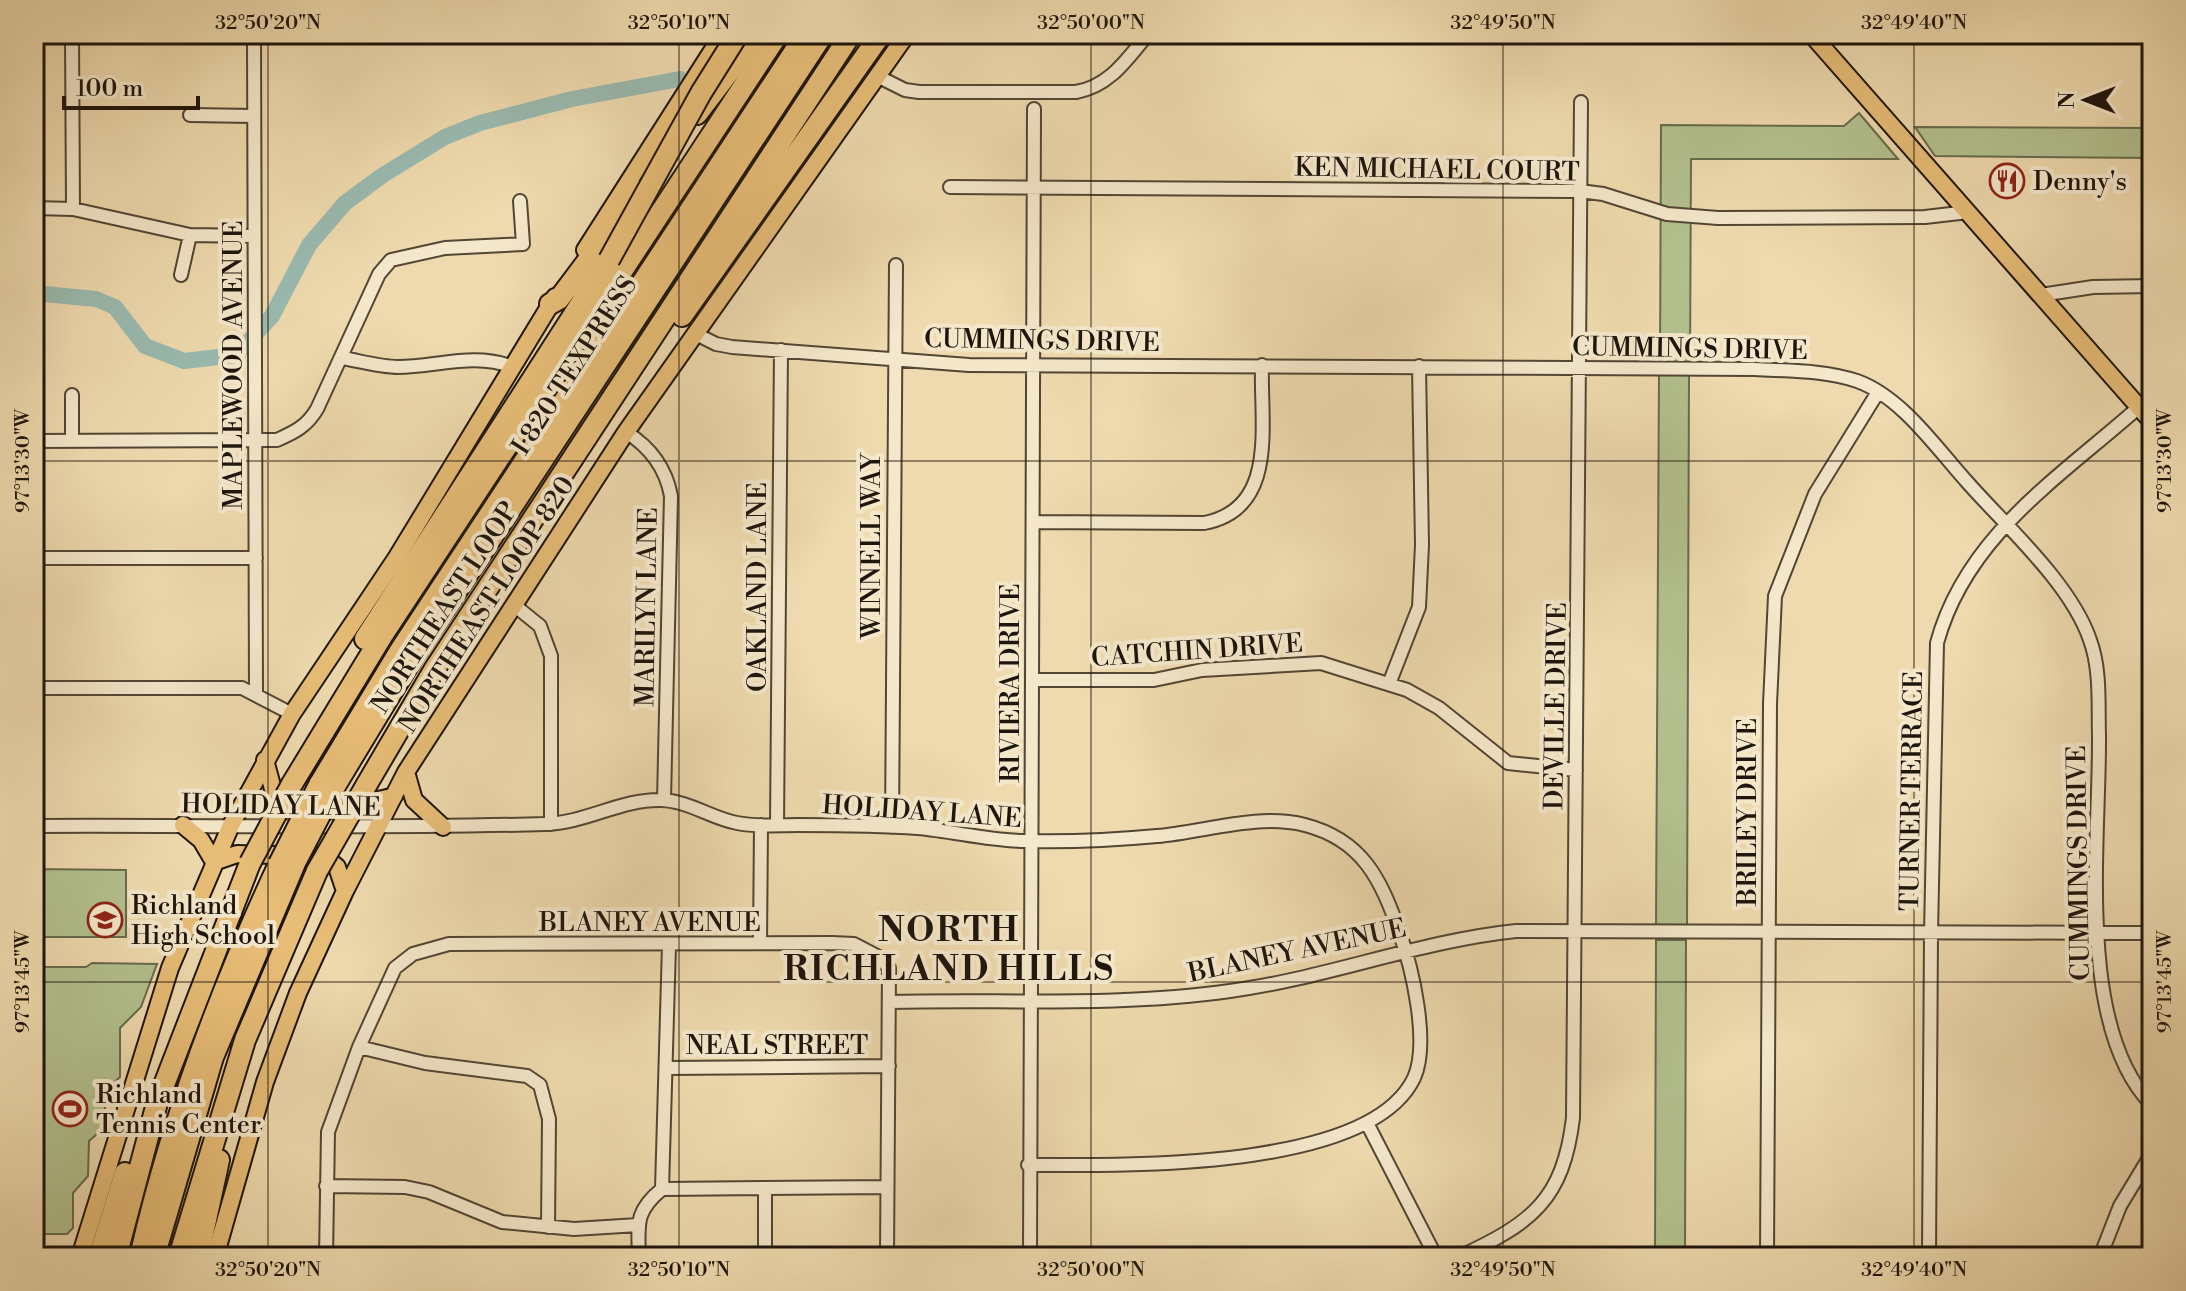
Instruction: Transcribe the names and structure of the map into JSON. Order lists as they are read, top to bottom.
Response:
{
  "streets": {
    "highway": ["I 820 TEXPRESS", "NORTHEAST LOOP"],
    "main road": ["NORTHEAST LOOP 820"],
    "street": [
      "KEN MICHAEL COURT",
      "CUMMINGS DRIVE",
      "MAPLEWOOD AVENUE",
      "WINNELL WAY",
      "OAKLAND LANE",
      "MARILYN LANE",
      "CATCHIN DRIVE",
      "RIVIERA DRIVE",
      "DEVILLE DRIVE",
      "TURNER TERRACE",
      "HOLIDAY LANE",
      "BRILEY DRIVE",
      "BLANEY AVENUE",
      "NEAL STREET"
    ]
  },
  "crossings": [
    ["KEN MICHAEL COURT", "RIVIERA DRIVE"],
    ["KEN MICHAEL COURT", "DEVILLE DRIVE"],
    ["CUMMINGS DRIVE", "WINNELL WAY"],
    ["CUMMINGS DRIVE", "OAKLAND LANE"],
    ["CUMMINGS DRIVE", "NORTHEAST LOOP 820"],
    ["CUMMINGS DRIVE", "RIVIERA DRIVE"],
    ["CUMMINGS DRIVE", "DEVILLE DRIVE"],
    ["CUMMINGS DRIVE", "TURNER TERRACE"],
    ["CUMMINGS DRIVE", "BRILEY DRIVE"],
    ["CUMMINGS DRIVE", "BLANEY AVENUE"],
    ["WINNELL WAY", "HOLIDAY LANE"],
    ["OAKLAND LANE", "HOLIDAY LANE"],
    ["NORTHEAST LOOP 820", "MARILYN LANE"],
    ["NORTHEAST LOOP 820", "HOLIDAY LANE"],
    ["MARILYN LANE", "HOLIDAY LANE"],
    ["CATCHIN DRIVE", "RIVIERA DRIVE"],
    ["CATCHIN DRIVE", "DEVILLE DRIVE"],
    ["RIVIERA DRIVE", "HOLIDAY LANE"],
    ["RIVIERA DRIVE", "BLANEY AVENUE"],
    ["DEVILLE DRIVE", "BLANEY AVENUE"],
    ["TURNER TERRACE", "BLANEY AVENUE"],
    ["HOLIDAY LANE", "BLANEY AVENUE"],
    ["BRILEY DRIVE", "BLANEY AVENUE"]
  ],
  "districts": ["NORTH RICHLAND HILLS"],
  "places": {
    "restaurant": ["Denny's"],
    "school or university": ["Richland High School"],
    "sports": ["Richland Tennis Center"]
  },
  "scale_bar": "100 m",
  "north": "left",
  "coordinates": [
    "32°50'20\"N",
    "32°50'10\"N",
    "32°50'00\"N",
    "32°49'50\"N",
    "32°49'40\"N",
    "97°13'30\"W",
    "97°13'45\"W"
  ]
}
